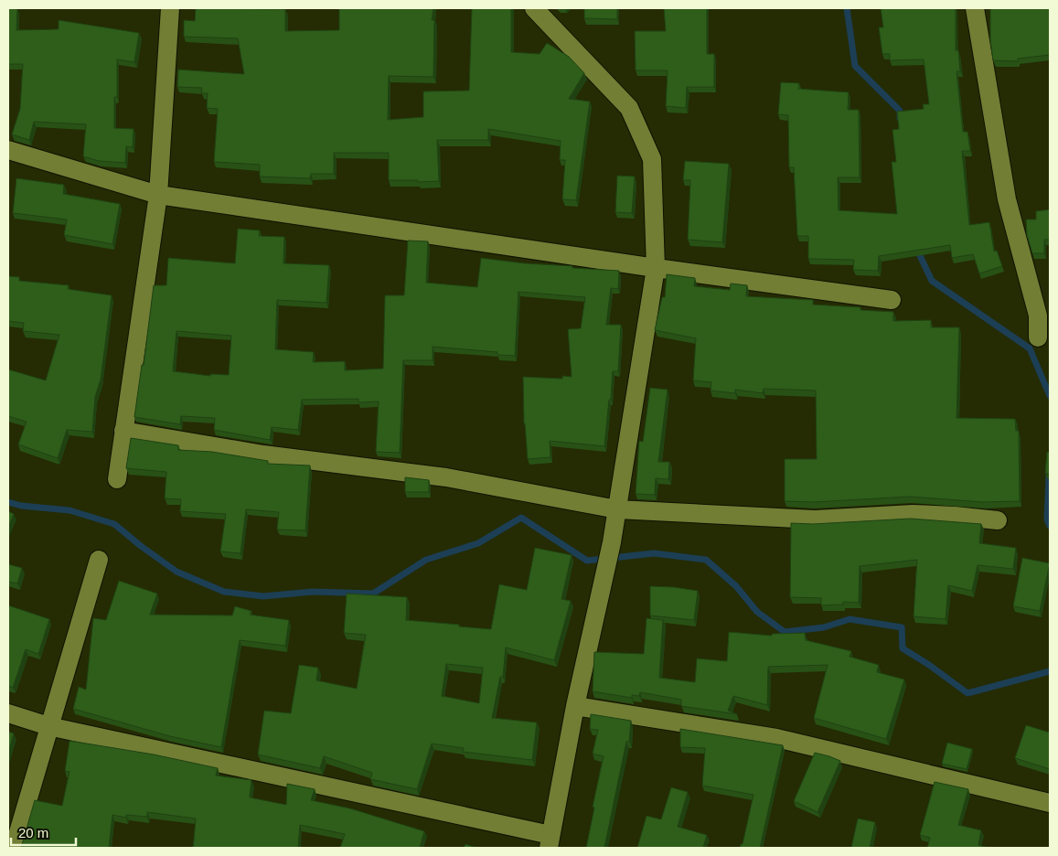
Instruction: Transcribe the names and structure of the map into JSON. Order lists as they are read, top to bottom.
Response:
{
  "scale_bar": "20 m"
}
